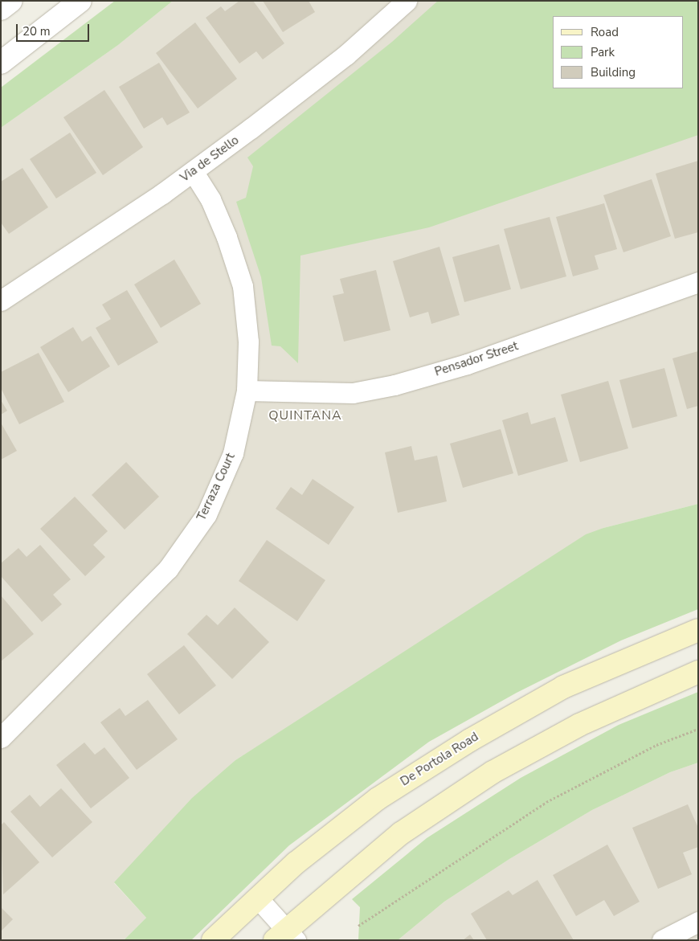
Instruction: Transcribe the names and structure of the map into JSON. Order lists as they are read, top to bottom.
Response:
{
  "streets": {
    "main road": ["De Portola Road"],
    "street": ["Via de Stello", "Pensador Street", "Terraza Court"]
  },
  "crossings": [
    ["Via de Stello", "Terraza Court"],
    ["Pensador Street", "Terraza Court"]
  ],
  "districts": ["QUINTANA"],
  "legend": ["Road", "Park", "Building"],
  "scale_bar": "20 m"
}
